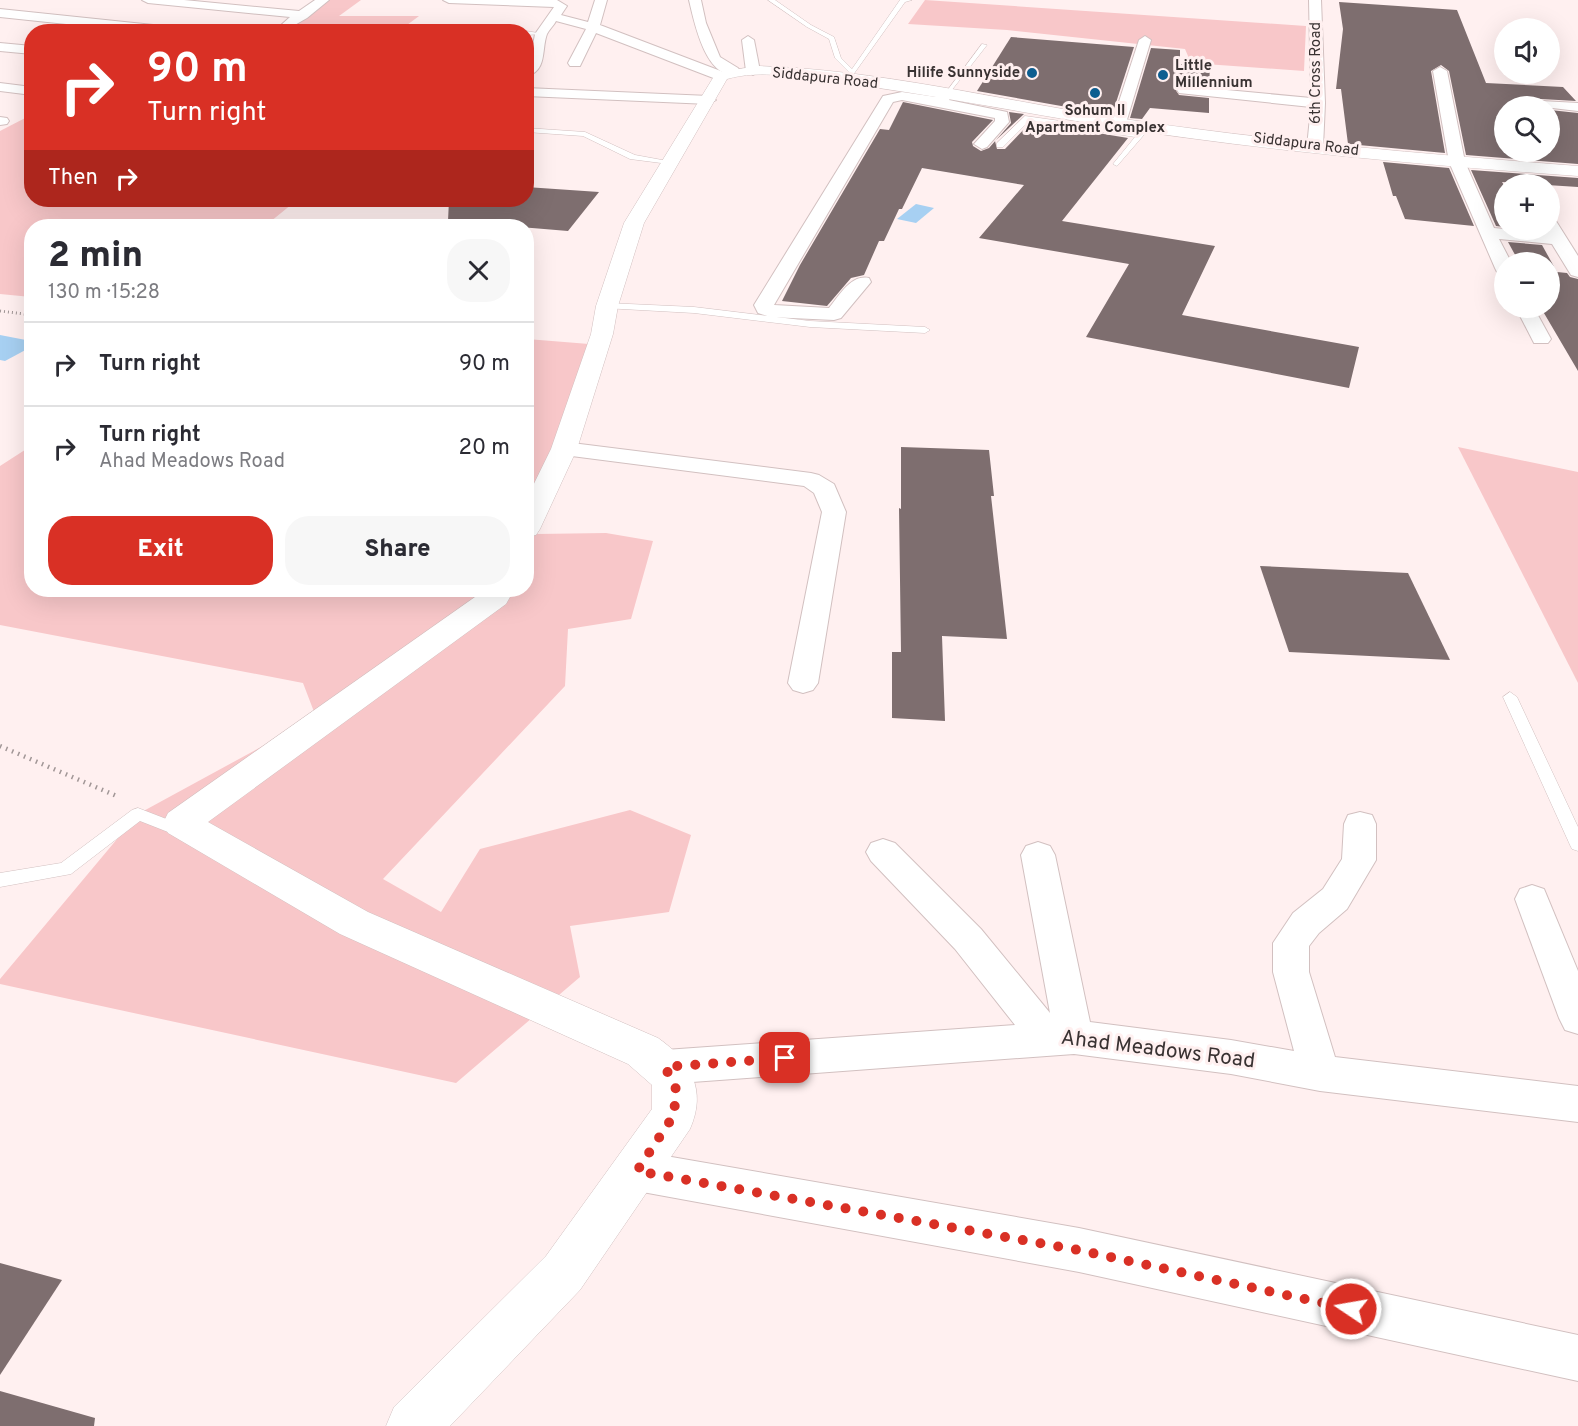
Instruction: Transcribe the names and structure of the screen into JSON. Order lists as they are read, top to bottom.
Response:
{
  "streets": {
    "street": ["6th Cross Road", "Siddapura Road", "Ahad Meadows Road"]
  },
  "crossings": [
    ["6th Cross Road", "Siddapura Road"]
  ],
  "places": ["Hilife Sunnyside", "Little Millennium", "Sohum II Apartment Complex"],
  "page": {
    "map_buttons": ["+", "−"],
    "turn": ["90 m", "Turn right"],
    "then": "Then",
    "heading": ["2 min", "130 m · 15:28"],
    "list": [
      {
        "name": "Turn right",
        "value": "90 m"
      },
      {
        "name": "Turn right",
        "note": "Ahad Meadows Road",
        "value": "20 m"
      }
    ],
    "buttons": ["Exit", "Share"]
  }
}
